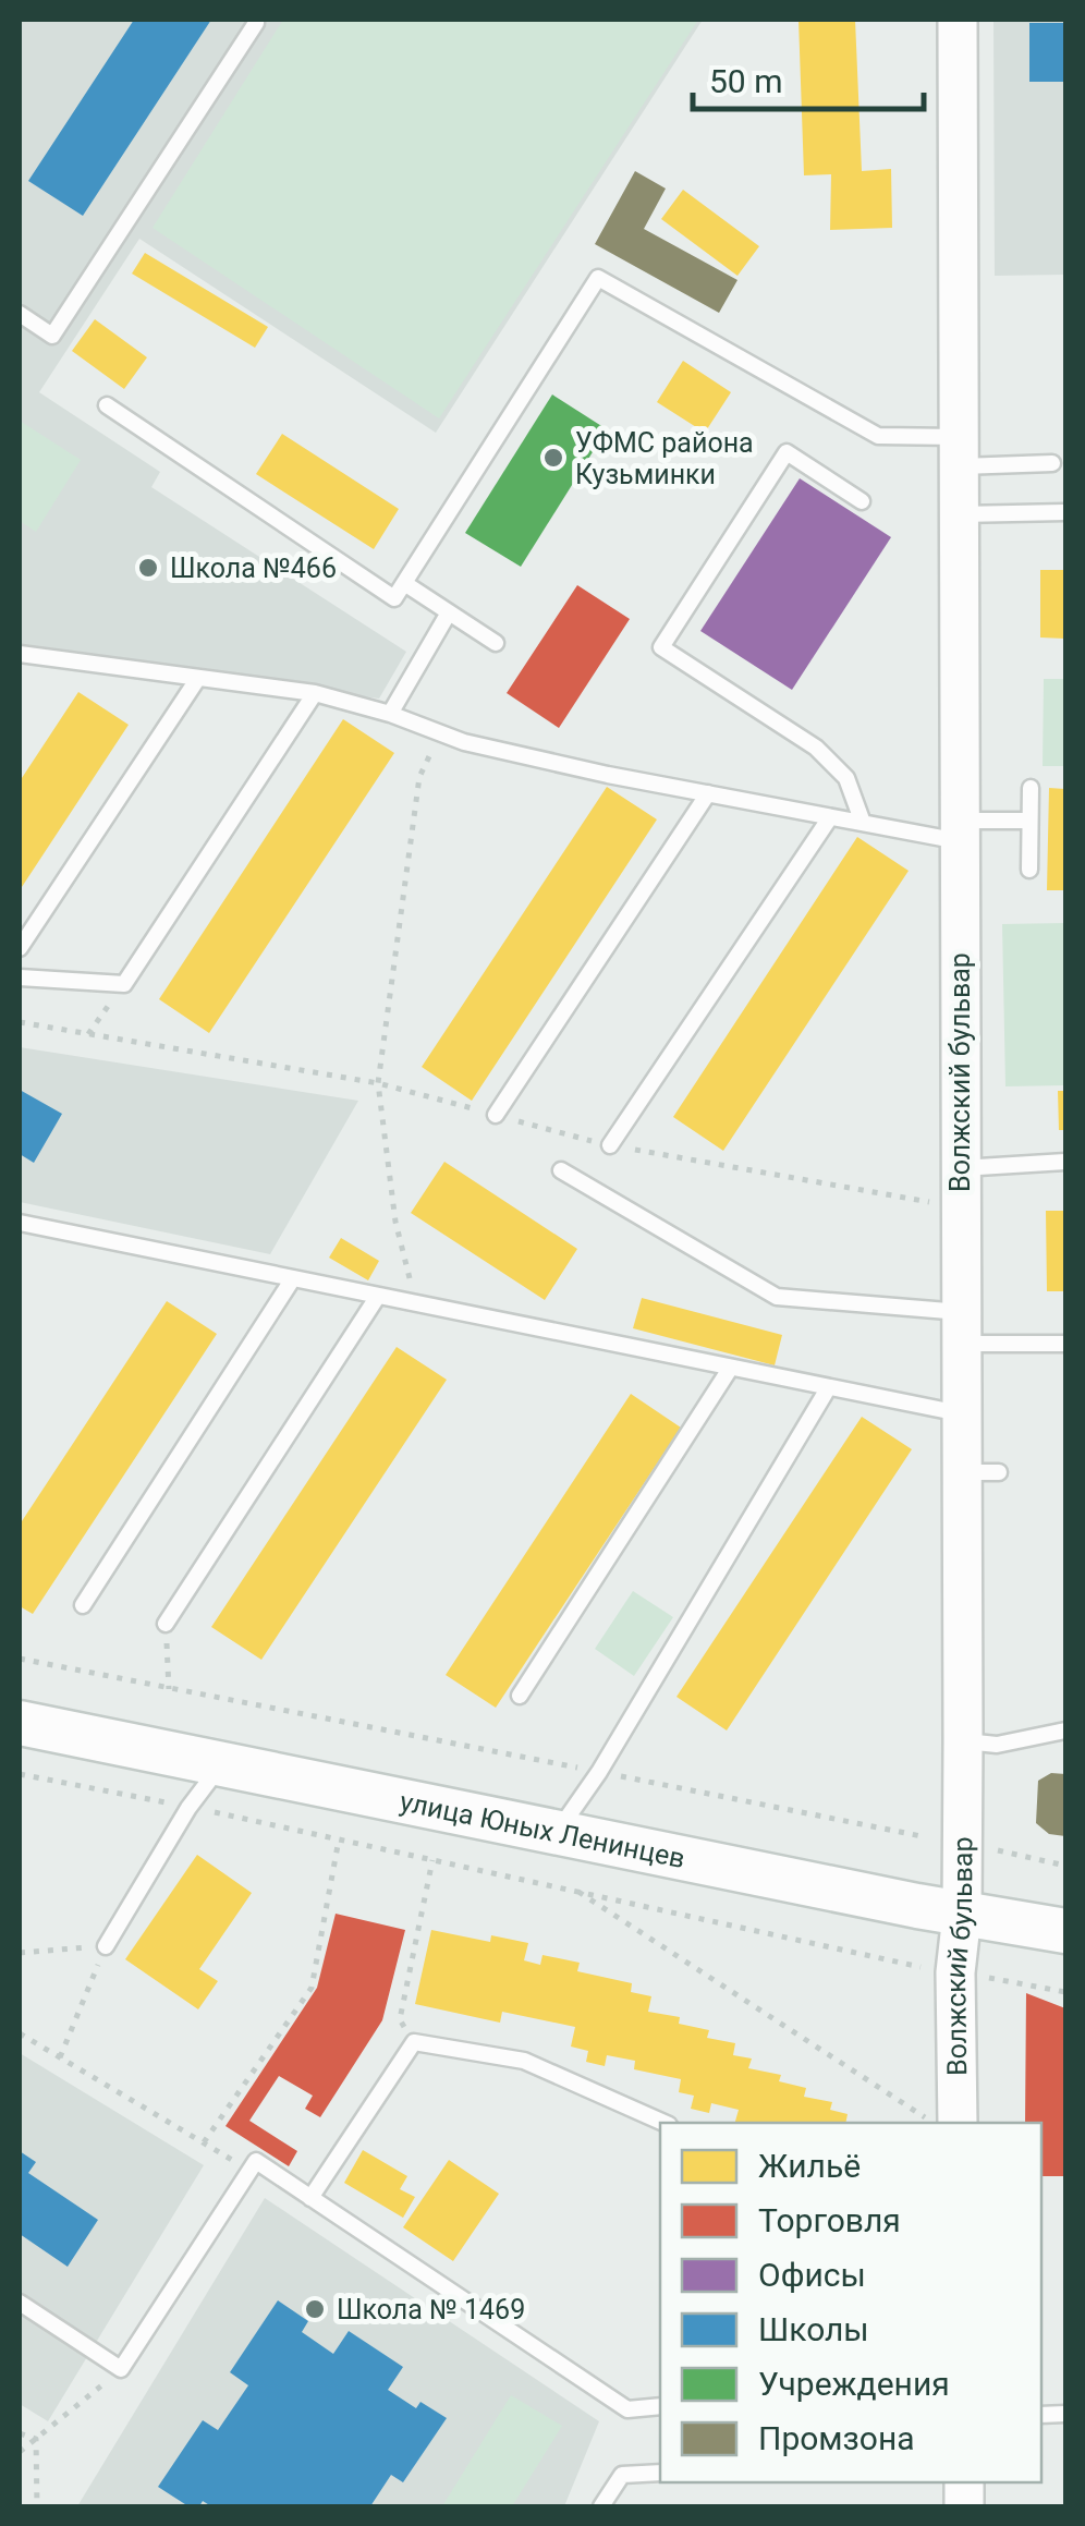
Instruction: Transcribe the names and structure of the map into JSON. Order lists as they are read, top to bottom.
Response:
{
  "streets": {
    "main road": ["улица Юных Ленинцев"],
    "street": ["Волжский бульвар"]
  },
  "crossings": [
    ["Волжский бульвар", "улица Юных Ленинцев"]
  ],
  "places": ["УФМС района Кузьминки", "Школа №466", "Школа № 1469"],
  "legend": [
    "Жильё",
    "Торговля",
    "Офисы",
    "Школы",
    "Учреждения",
    "Промзона"
  ],
  "scale_bar": "50 m"
}
